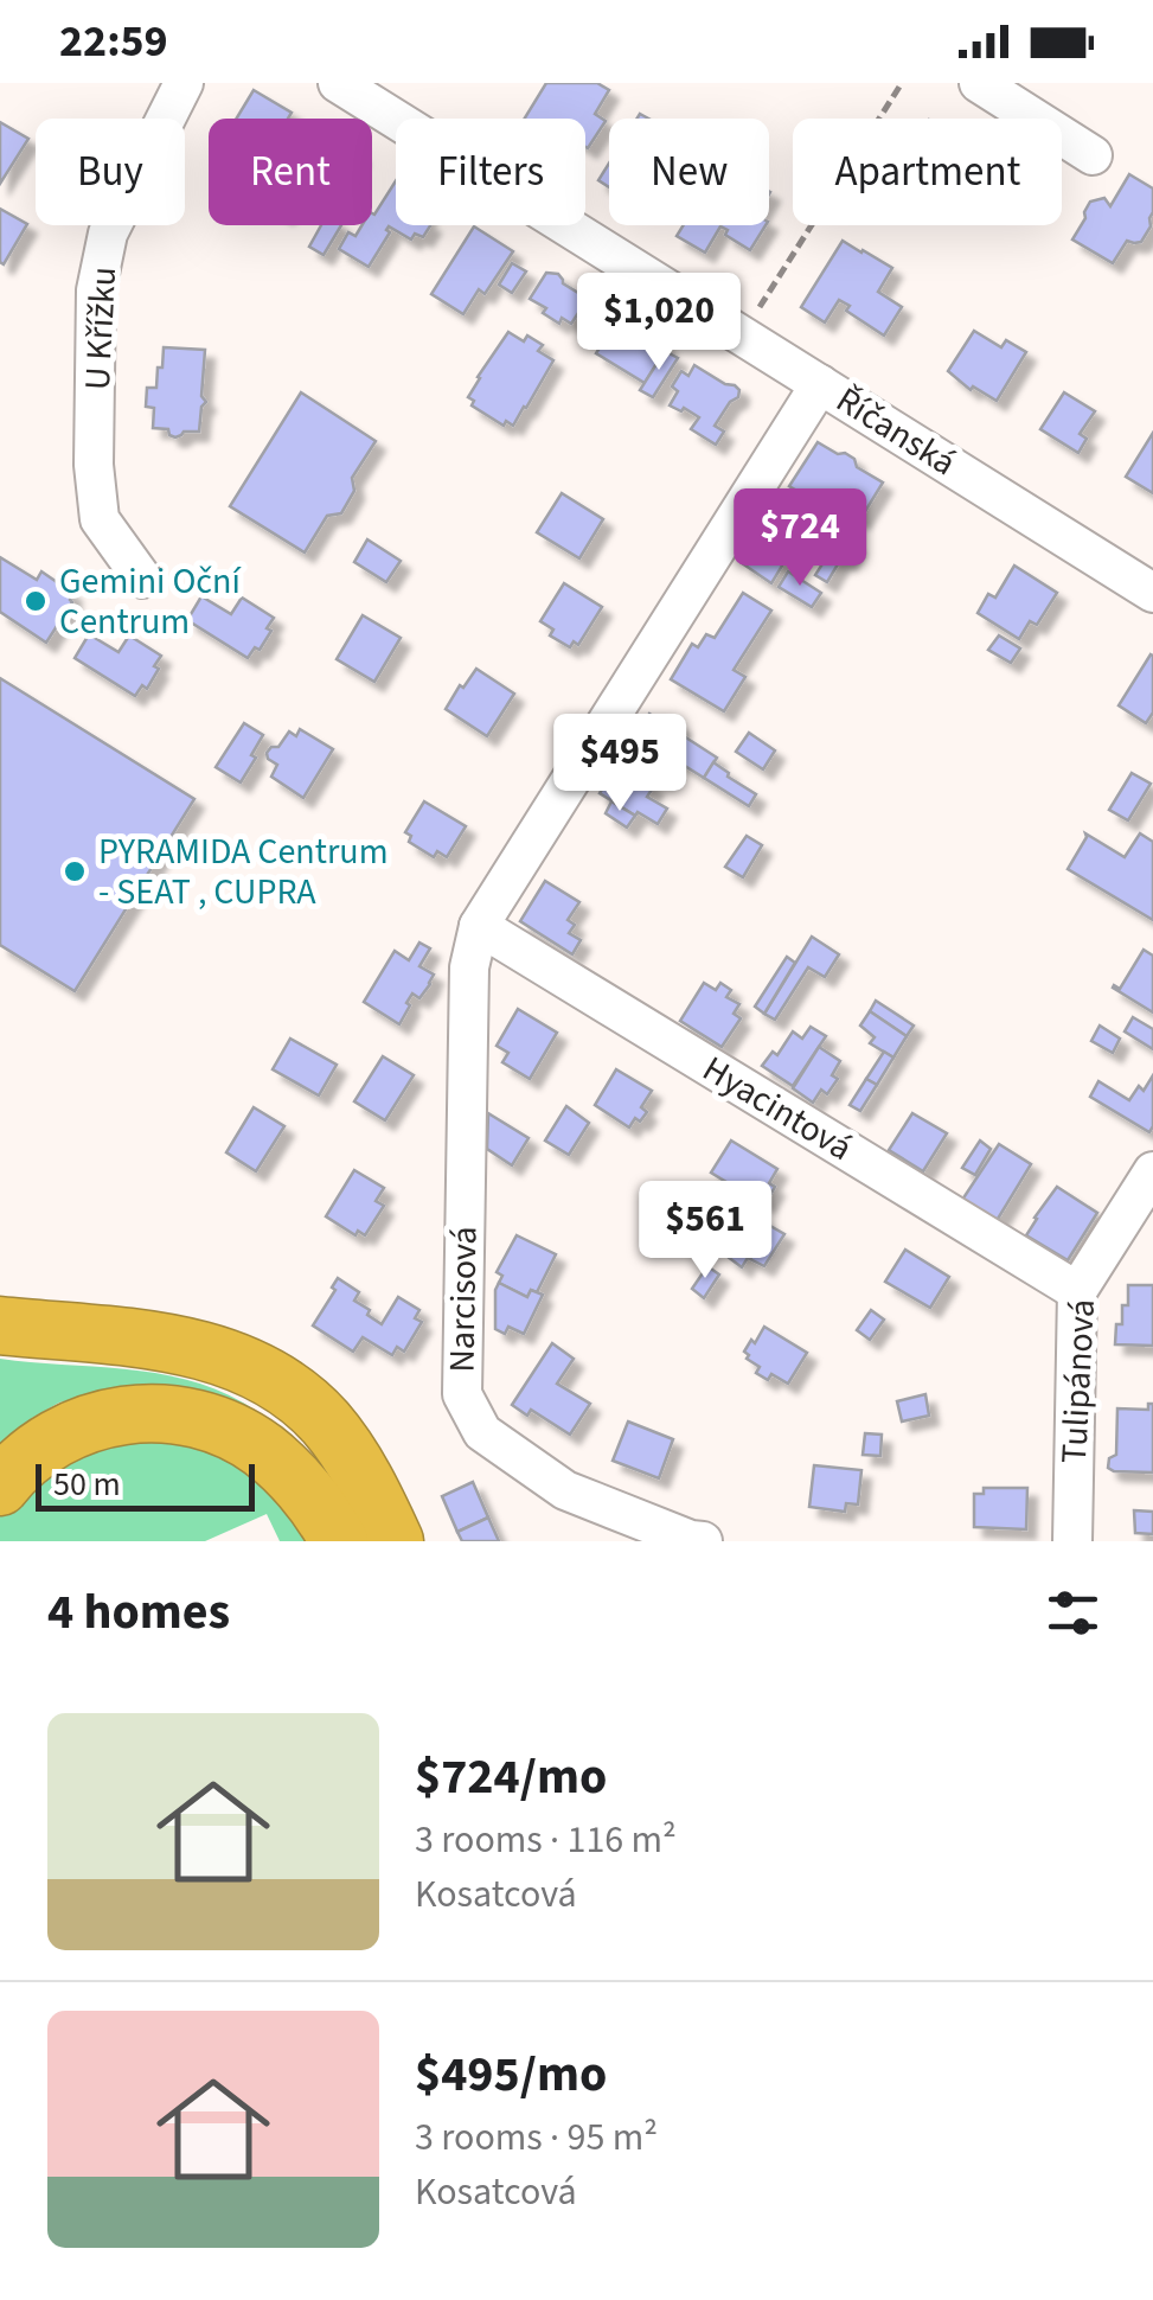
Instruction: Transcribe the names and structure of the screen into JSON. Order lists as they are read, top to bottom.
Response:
{
  "streets": {
    "street": [
      "U Křížku",
      "Říčanská",
      "Hyacintová",
      "Narcisová",
      "Tulipánová"
    ]
  },
  "crossings": [
    ["Hyacintová", "Narcisová"],
    ["Hyacintová", "Tulipánová"]
  ],
  "places": ["Gemini Oční Centrum", "PYRAMIDA Centrum - SEAT , CUPRA"],
  "scale_bar": "50 m",
  "page": {
    "status": "22:59",
    "chip": [
      "Buy",
      "Rent",
      "Filters",
      "New",
      "Apartment"
    ],
    "price": [
      "$1,020",
      "$724",
      "$495",
      "$561"
    ],
    "scale": "50 m",
    "heading": "4 homes",
    "list": [
      {
        "name": "$724/mo",
        "note": "3 rooms · 116 m² · Kosatcová"
      },
      {
        "name": "$495/mo",
        "note": "3 rooms · 95 m² · Kosatcová"
      }
    ]
  }
}
